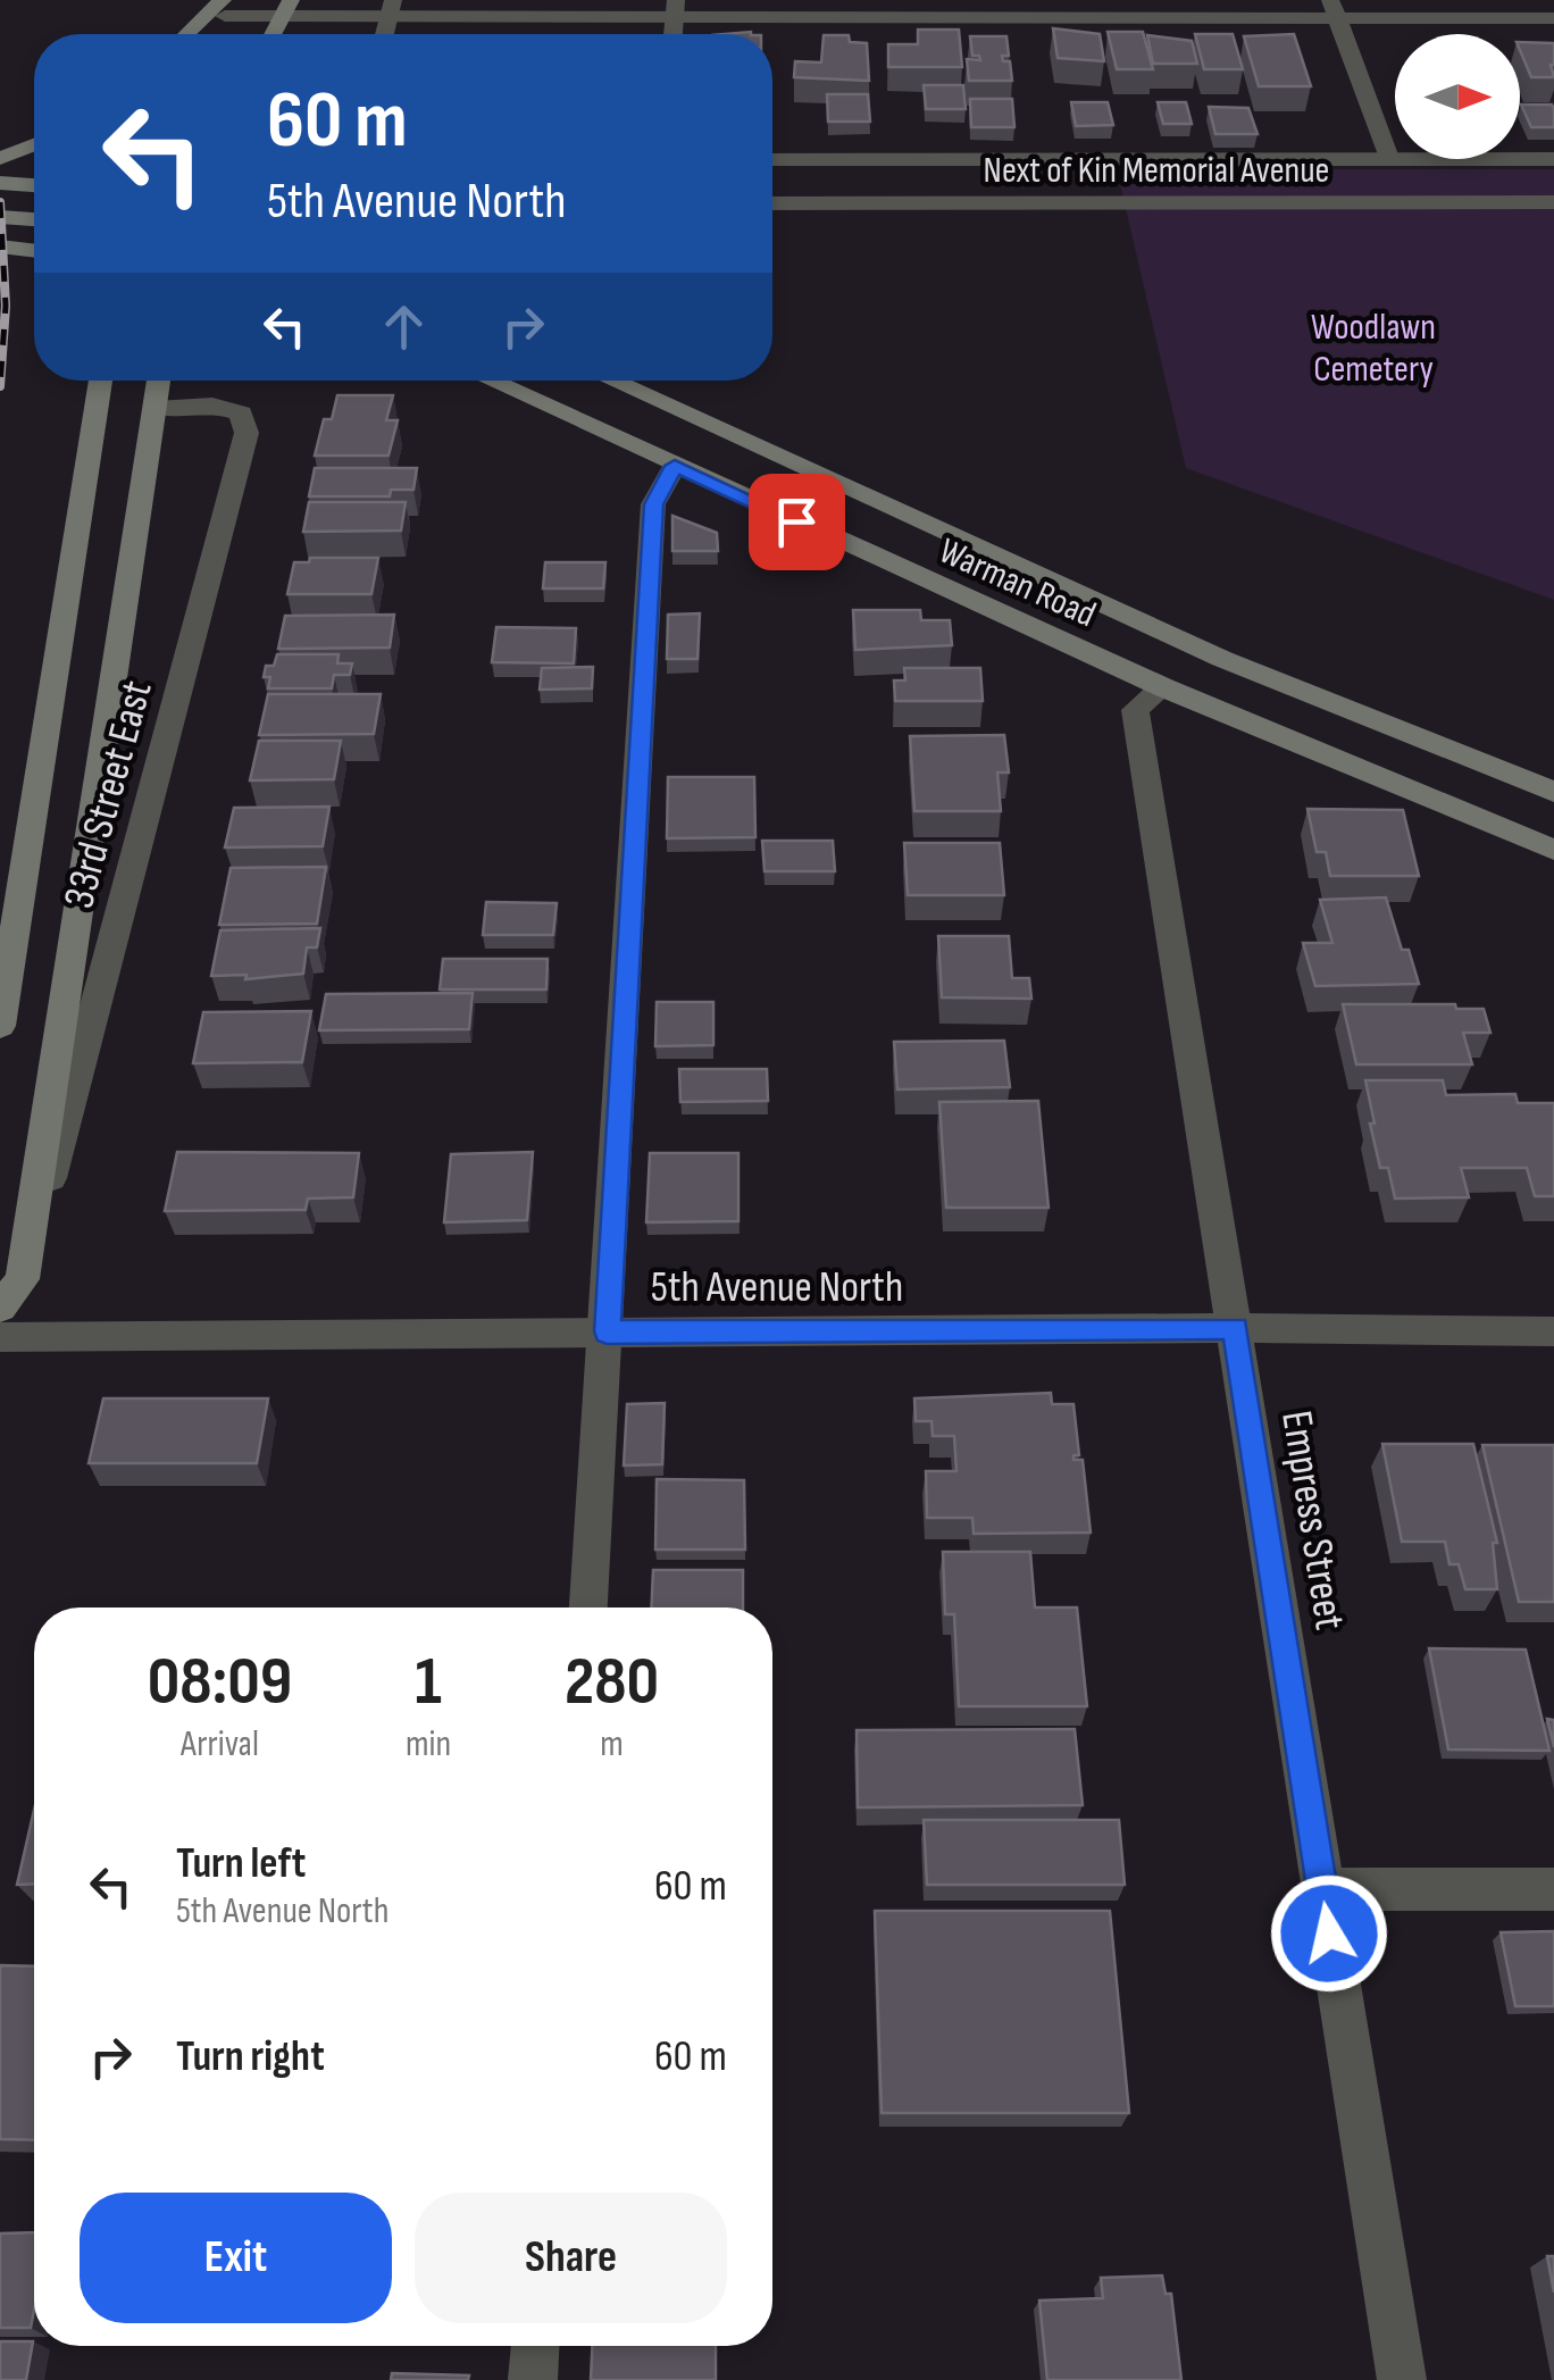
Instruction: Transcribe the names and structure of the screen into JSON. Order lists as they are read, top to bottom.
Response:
{
  "streets": {
    "main road": ["Warman Road", "33rd Street East"],
    "street": ["Next of Kin Memorial Avenue", "5th Avenue North", "Empress Street"]
  },
  "crossings": [
    ["Warman Road", "Empress Street"],
    ["5th Avenue North", "Empress Street"]
  ],
  "parks": ["Woodlawn Cemetery"],
  "north": "right",
  "page": {
    "turn": ["60 m", "5th Avenue North"],
    "eta": [
      "08:09",
      "Arrival",
      "1",
      "min",
      "280",
      "m"
    ],
    "list": [
      {
        "name": "Turn left",
        "note": "5th Avenue North",
        "value": "60 m"
      },
      {
        "name": "Turn right",
        "value": "60 m"
      }
    ],
    "buttons": ["Exit", "Share"]
  }
}
